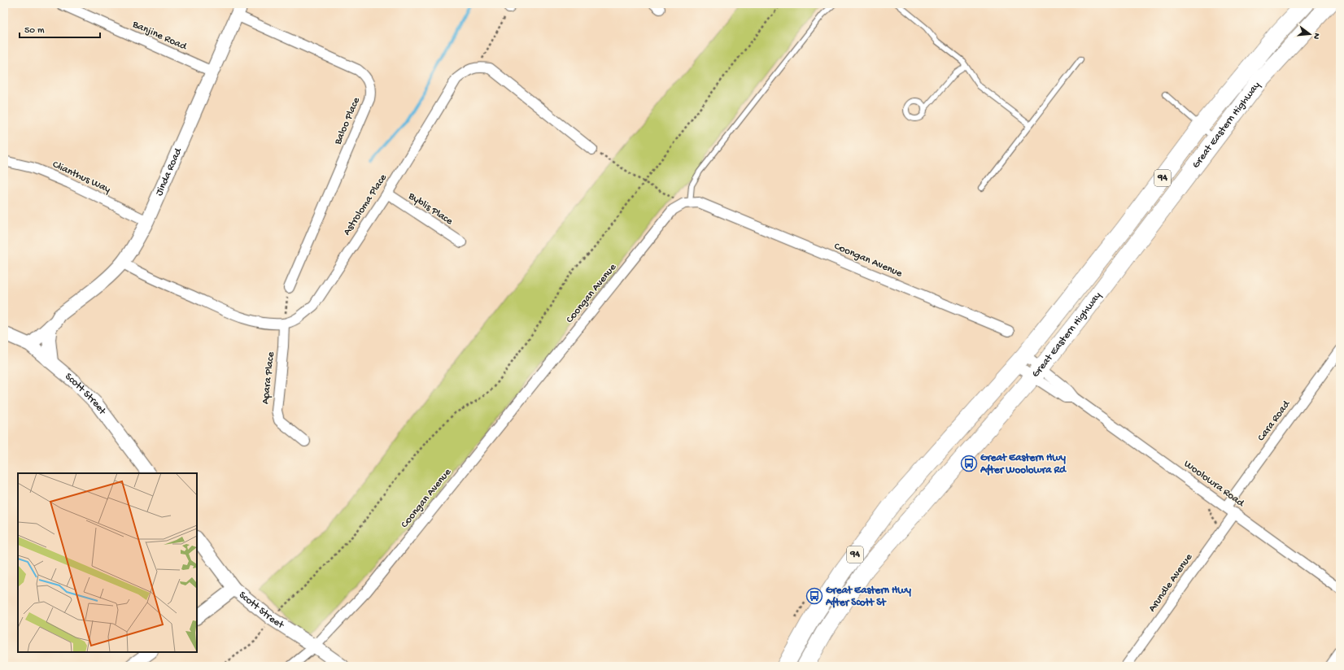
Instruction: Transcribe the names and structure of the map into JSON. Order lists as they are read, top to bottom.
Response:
{
  "streets": {
    "highway": ["Great Eastern Highway", "94"],
    "street": [
      "Banjine Road",
      "Baloo Place",
      "Jinda Road",
      "Clianthus Way",
      "Astroloma Place",
      "Byblis Place",
      "Coongan Avenue",
      "Apara Place",
      "Scott Street",
      "Cara Road",
      "Woolowra Road",
      "Arundle Avenue"
    ]
  },
  "crossings": [
    ["Banjine Road", "Jinda Road"],
    ["Baloo Place", "Jinda Road"],
    ["Great Eastern Highway", "Woolowra Road"],
    ["Jinda Road", "Clianthus Way"],
    ["Jinda Road", "Astroloma Place"],
    ["Jinda Road", "Scott Street"],
    ["Astroloma Place", "Byblis Place"],
    ["Astroloma Place", "Apara Place"],
    ["Coongan Avenue", "Scott Street"],
    ["Cara Road", "Woolowra Road"],
    ["Woolowra Road", "Arundle Avenue"]
  ],
  "places": {
    "bus stop": ["Great Eastern Hwy After Woolowra Rd", "Great Eastern Hwy After Scott St"]
  },
  "scale_bar": "50 m",
  "north": "right"
}
